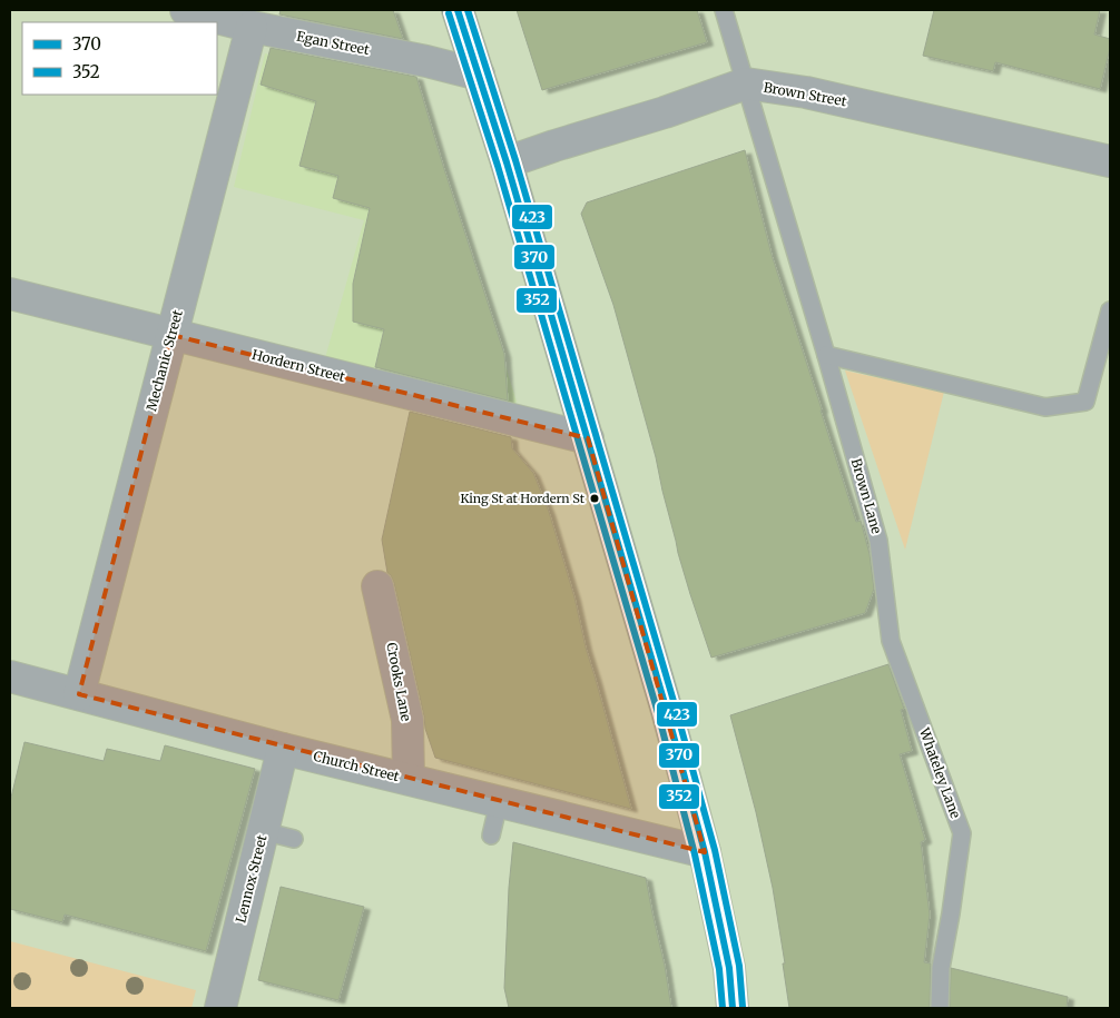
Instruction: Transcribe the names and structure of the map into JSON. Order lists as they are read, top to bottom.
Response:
{
  "streets": {
    "street": [
      "Egan Street",
      "Brown Street",
      "Mechanic Street",
      "Hordern Street",
      "Crooks Lane",
      "Church Street",
      "Lennox Street"
    ],
    "lane": ["Brown Lane", "Whateley Lane"]
  },
  "crossings": [
    ["Egan Street", "Mechanic Street"],
    ["Brown Street", "Brown Lane"],
    ["Mechanic Street", "Hordern Street"],
    ["Mechanic Street", "Church Street"],
    ["Brown Lane", "Whateley Lane"],
    ["Crooks Lane", "Church Street"],
    ["Church Street", "Lennox Street"]
  ],
  "places": ["King St at Hordern St"],
  "lines": ["transit line 370", "transit line 423", "transit line 352"],
  "legend": ["370", "352"]
}
